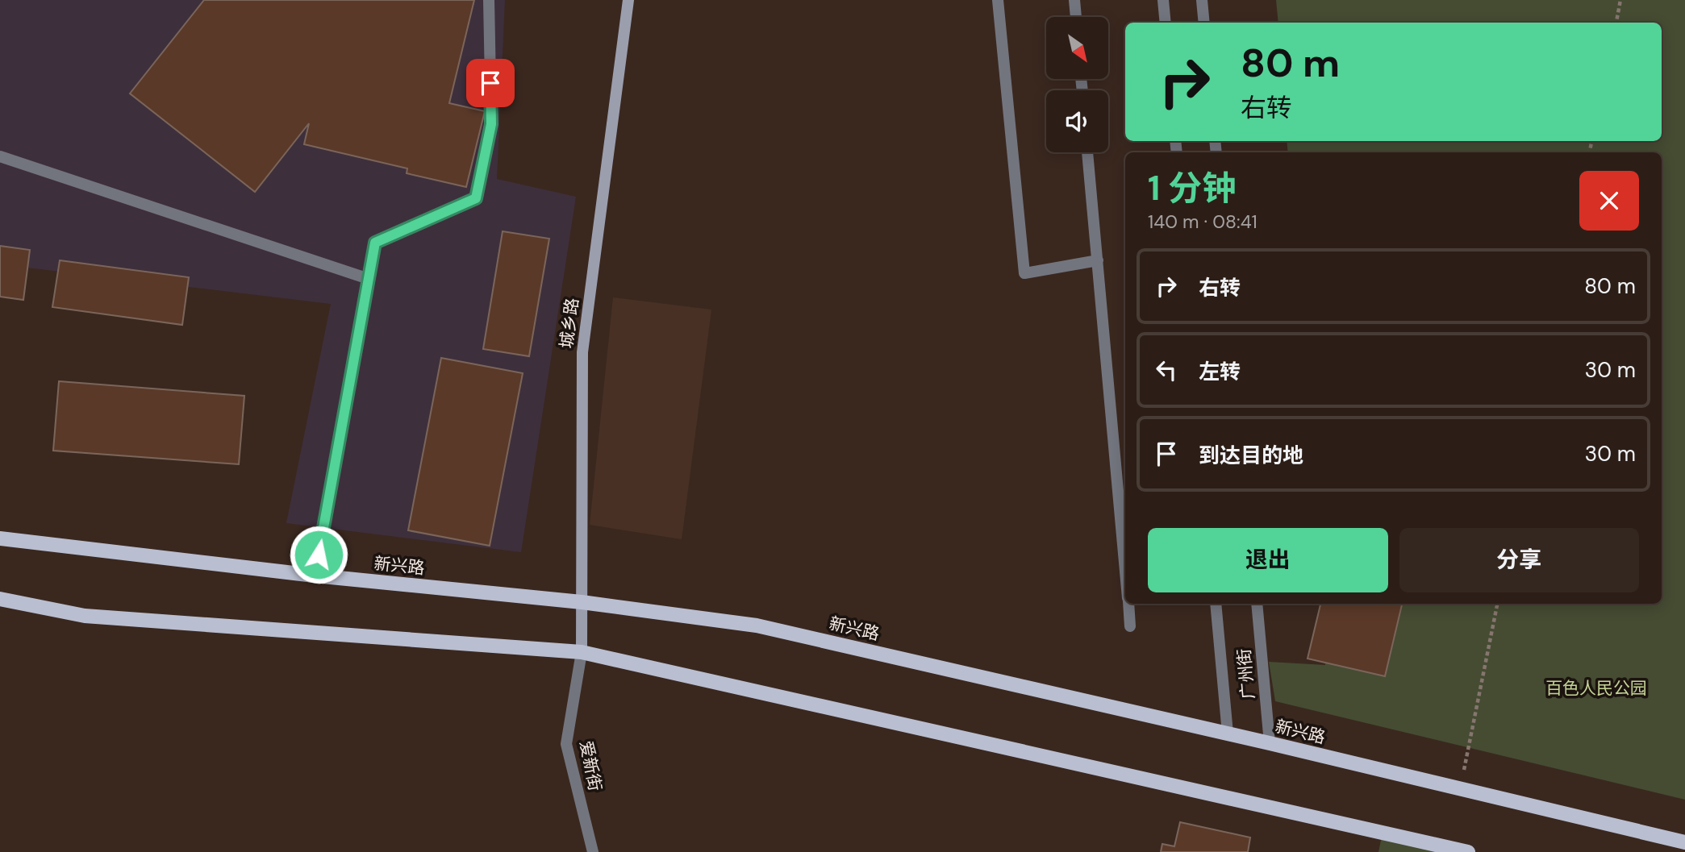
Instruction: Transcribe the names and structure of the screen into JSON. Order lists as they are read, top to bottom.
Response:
{
  "streets": {
    "main road": ["新兴路"],
    "street": ["城乡路", "广州街", "爱新街"]
  },
  "crossings": [
    ["城乡路", "新兴路"],
    ["城乡路", "爱新街"],
    ["新兴路", "广州街"]
  ],
  "parks": ["百色人民公园"],
  "north": "bottom right",
  "page": {
    "turn": ["80 m", "右转"],
    "heading": ["1 分钟", "140 m · 08:41"],
    "list": [
      {
        "name": "右转",
        "value": "80 m"
      },
      {
        "name": "左转",
        "value": "30 m"
      },
      {
        "name": "到达目的地",
        "value": "30 m"
      }
    ],
    "buttons": ["退出", "分享"]
  }
}
